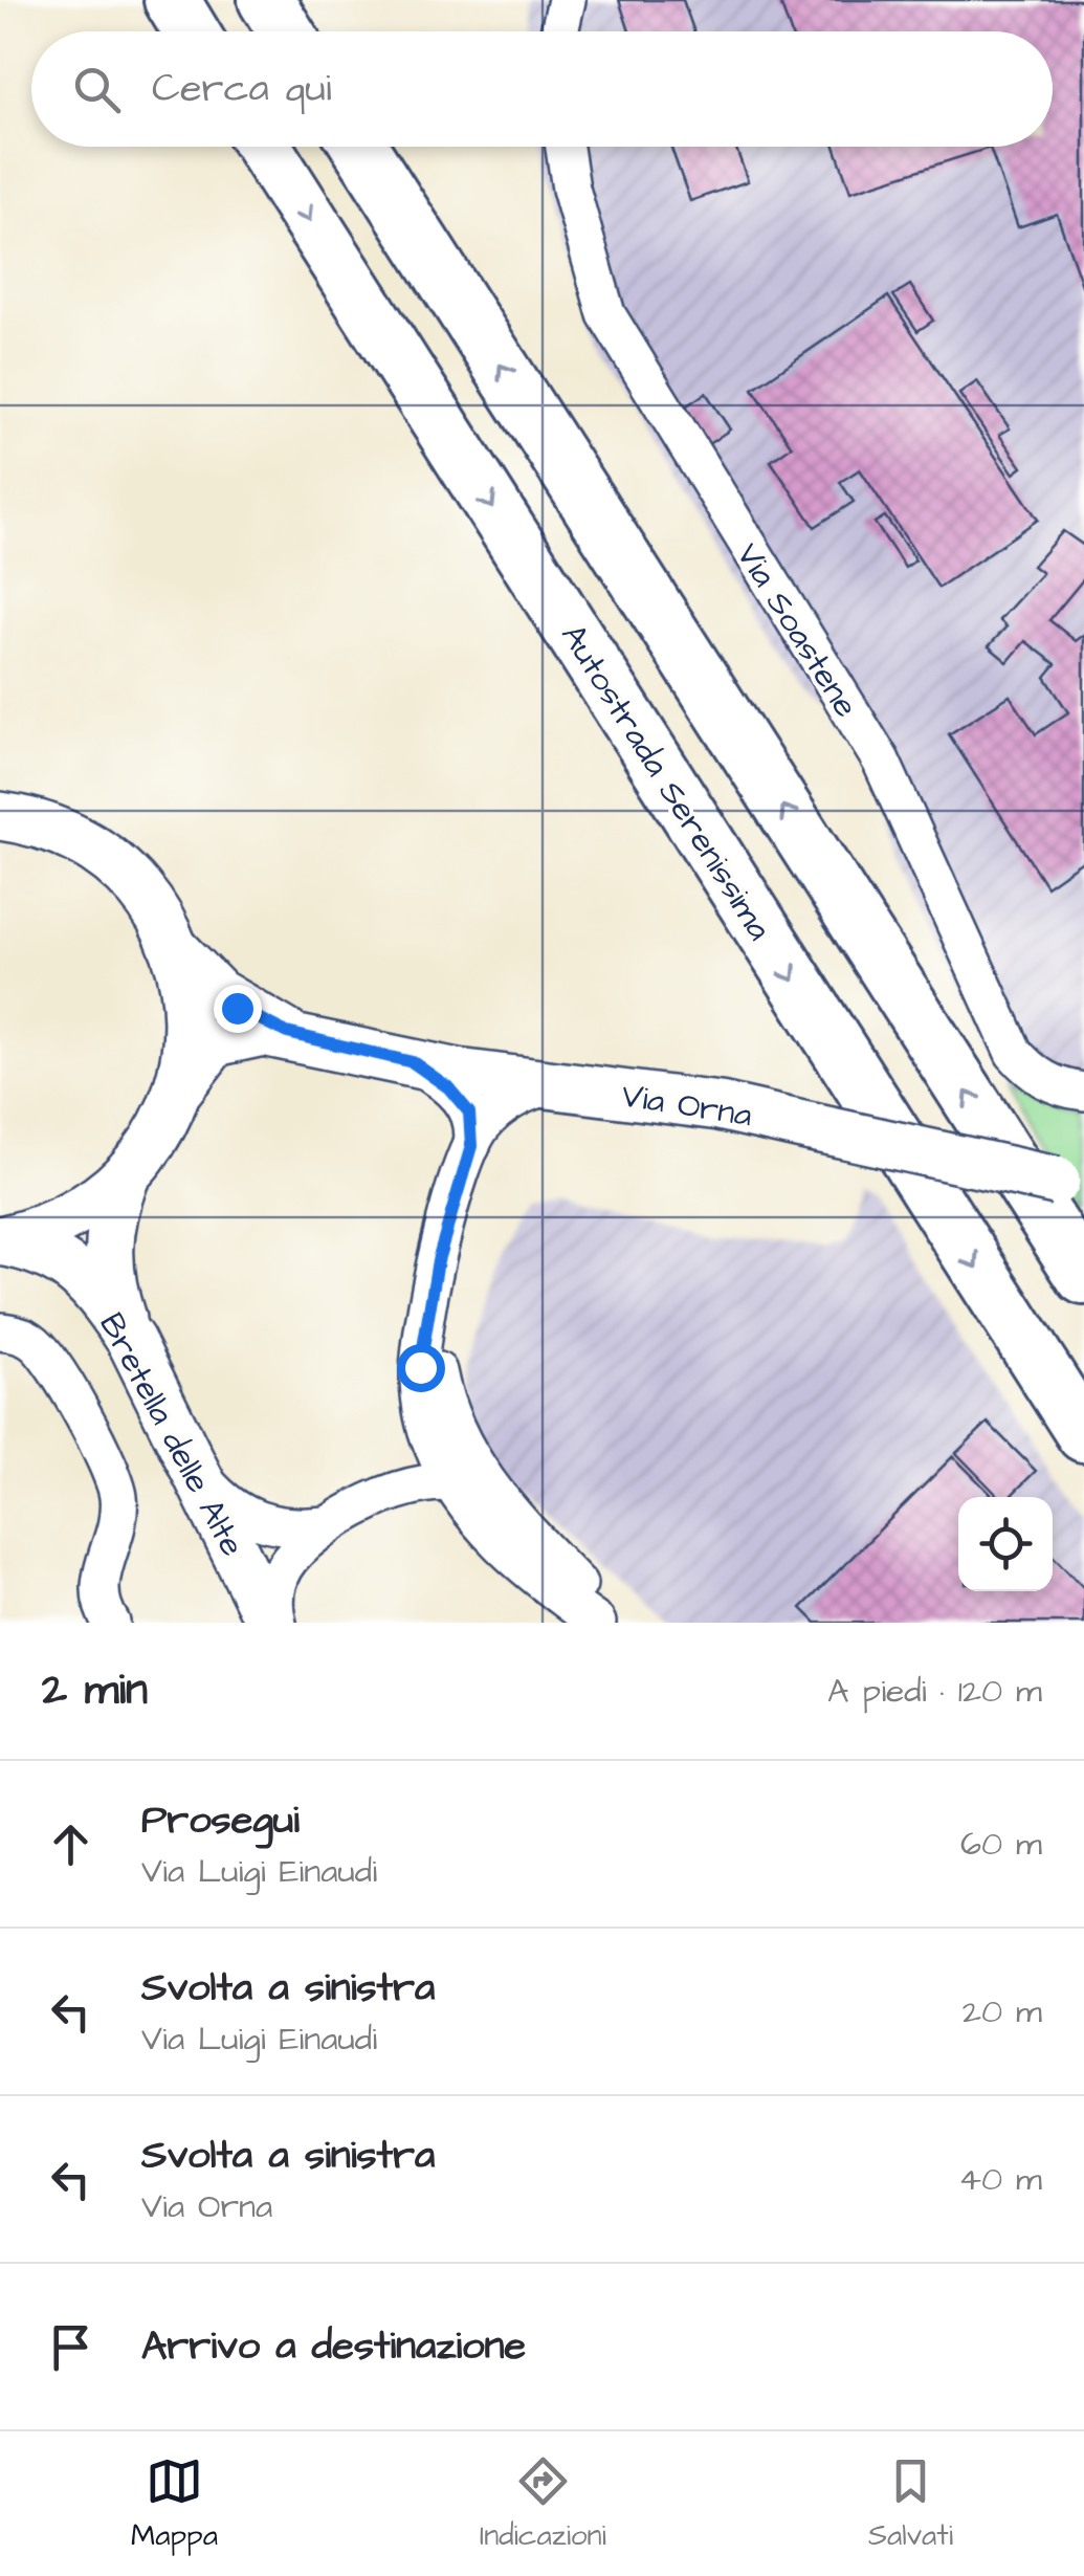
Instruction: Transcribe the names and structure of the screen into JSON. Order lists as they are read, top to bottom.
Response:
{
  "streets": {
    "highway": ["Autostrada Serenissima"],
    "main road": ["Via Orna", "Bretella delle Alte"],
    "street": ["Via Soastene"]
  },
  "page": {
    "search": "Cerca qui",
    "heading": ["2 min", "A piedi · 120 m"],
    "list": [
      ["Prosegui", "Via Luigi Einaudi", "60 m"],
      ["Svolta a sinistra", "Via Luigi Einaudi", "20 m"],
      ["Svolta a sinistra", "Via Orna", "40 m"],
      "Arrivo a destinazione"
    ],
    "nav": ["Mappa", "Indicazioni", "Salvati"]
  }
}
